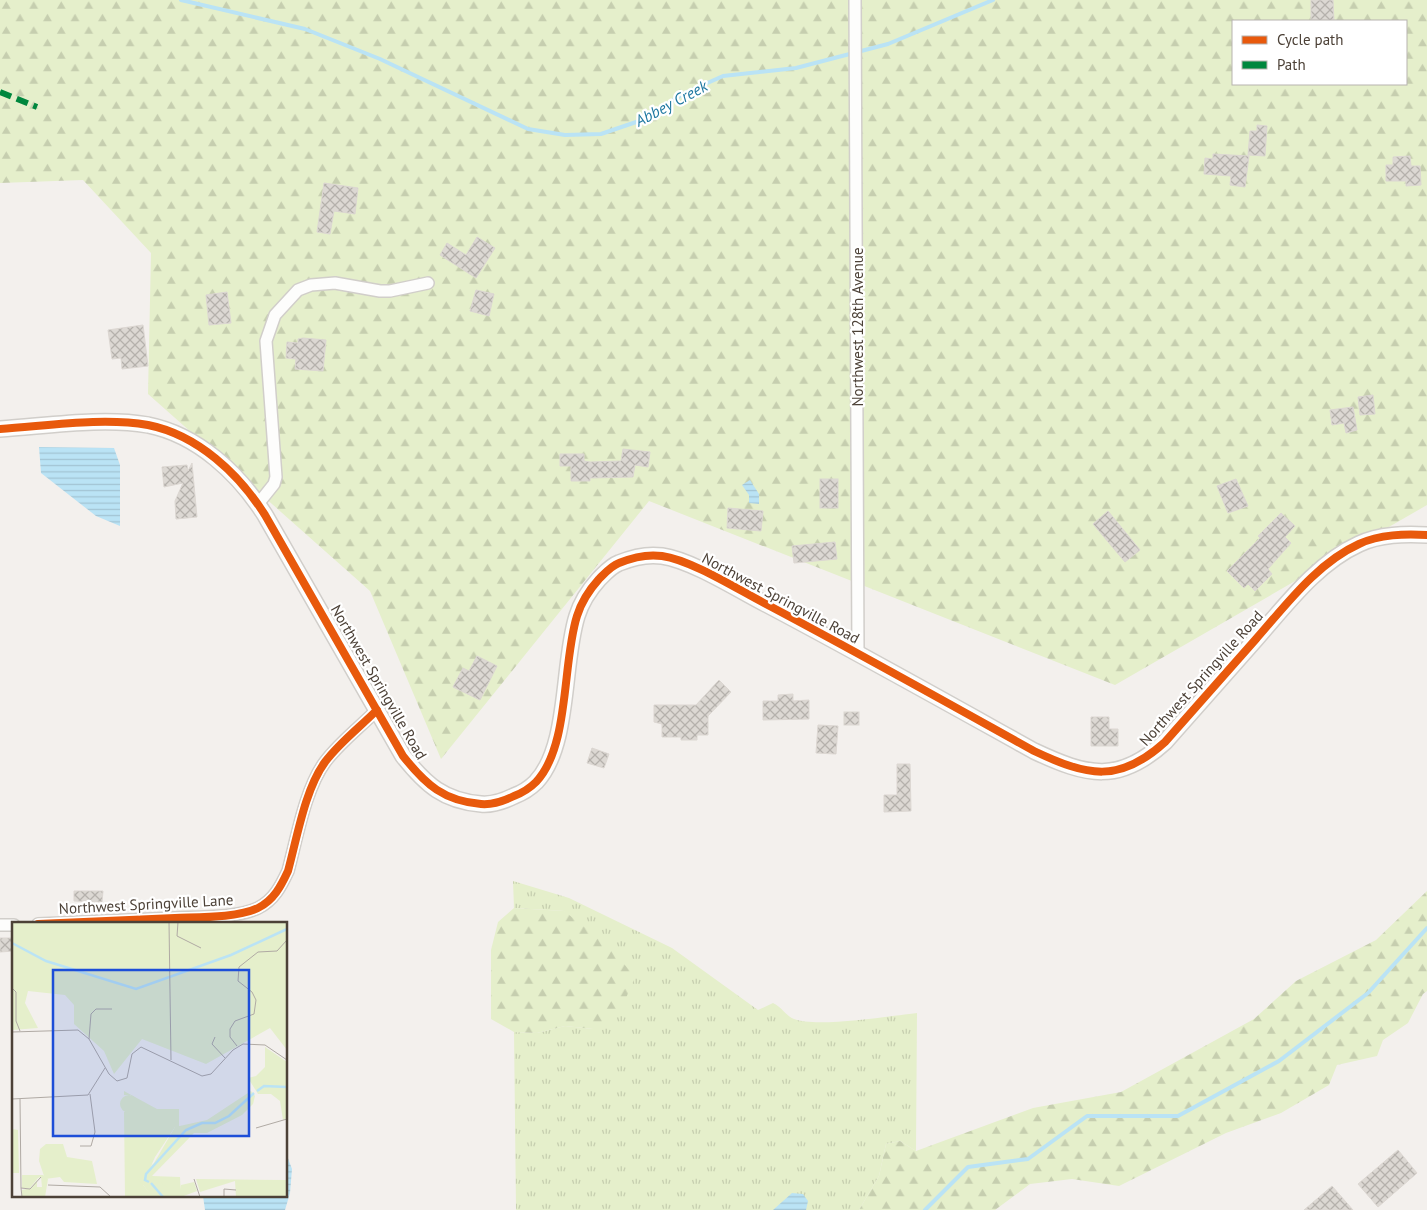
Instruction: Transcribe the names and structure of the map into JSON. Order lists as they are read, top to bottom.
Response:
{
  "streets": {
    "street": ["Northwest 128th Avenue", "Northwest Springville Road", "Northwest Springville Lane"]
  },
  "crossings": [
    ["Northwest 128th Avenue", "Northwest Springville Road"],
    ["Northwest Springville Road", "Northwest Springville Lane"]
  ],
  "water": ["Abbey Creek"],
  "legend": ["Cycle path", "Path"]
}
